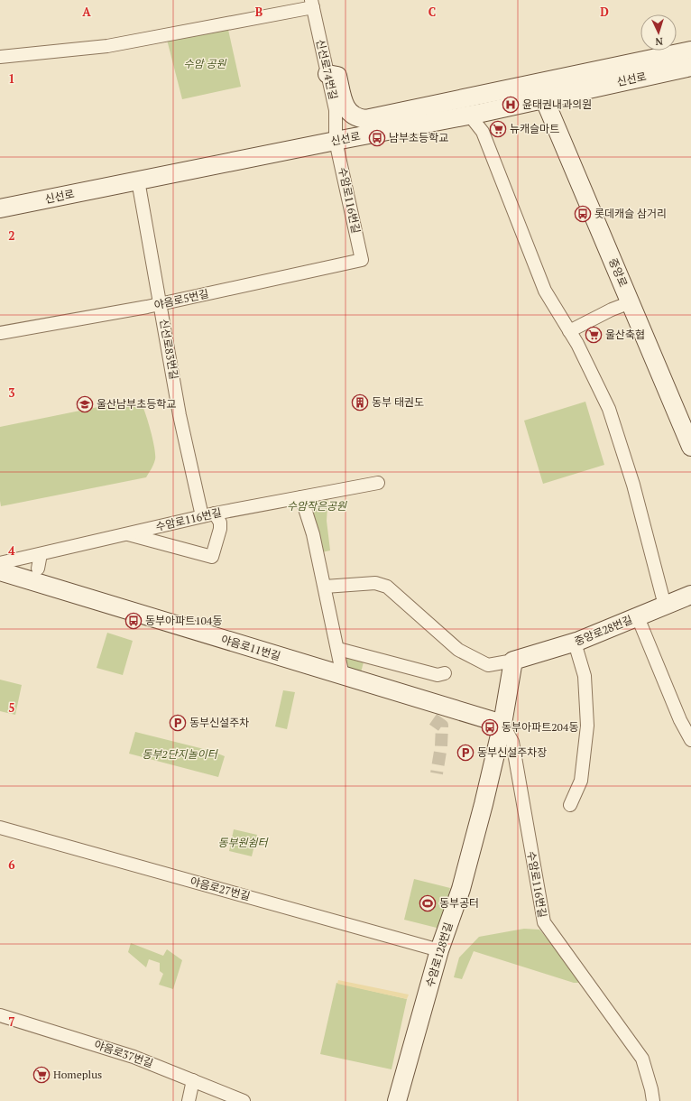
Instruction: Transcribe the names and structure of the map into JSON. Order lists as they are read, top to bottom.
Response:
{
  "streets": {
    "street": [
      "신선로74번길",
      "신선로",
      "수암로116번길",
      "중앙로",
      "야음로5번길",
      "신선로83번길",
      "중앙로28번길",
      "야음로11번길",
      "야음로27번길",
      "수암로128번길",
      "야음로37번길"
    ]
  },
  "crossings": [
    ["신선로74번길", "신선로"],
    ["신선로74번길", "수암로116번길"],
    ["신선로", "수암로116번길"],
    ["신선로", "중앙로"],
    ["신선로", "신선로83번길"],
    ["수암로116번길", "야음로5번길"],
    ["수암로116번길", "신선로83번길"],
    ["수암로116번길", "야음로11번길"],
    ["수암로116번길", "수암로128번길"],
    ["야음로5번길", "신선로83번길"],
    ["야음로11번길", "수암로128번길"],
    ["야음로27번길", "수암로128번길"]
  ],
  "parks": [
    "수암 공원",
    "수암작은공원",
    "동부2단지놀이터",
    "동부원쉼터"
  ],
  "places": {
    "hospital": ["윤태권내과의원"],
    "supermarket": ["뉴캐슬마트", "울산축협", "Homeplus"],
    "bus stop": [
      "남부초등학교",
      "롯데캐슬 삼거리",
      "동부아파트104동",
      "동부아파트204동"
    ],
    "building": ["동부 태권도"],
    "school or university": ["울산남부초등학교"],
    "parking": ["동부신설주차", "동부신설주차장"],
    "sports": ["동부공터"]
  },
  "north": "bottom",
  "grid": {
    "columns": [
      "A",
      "B",
      "C",
      "D"
    ],
    "rows": [
      "1",
      "2",
      "3",
      "4",
      "5",
      "6",
      "7"
    ]
  }
}
